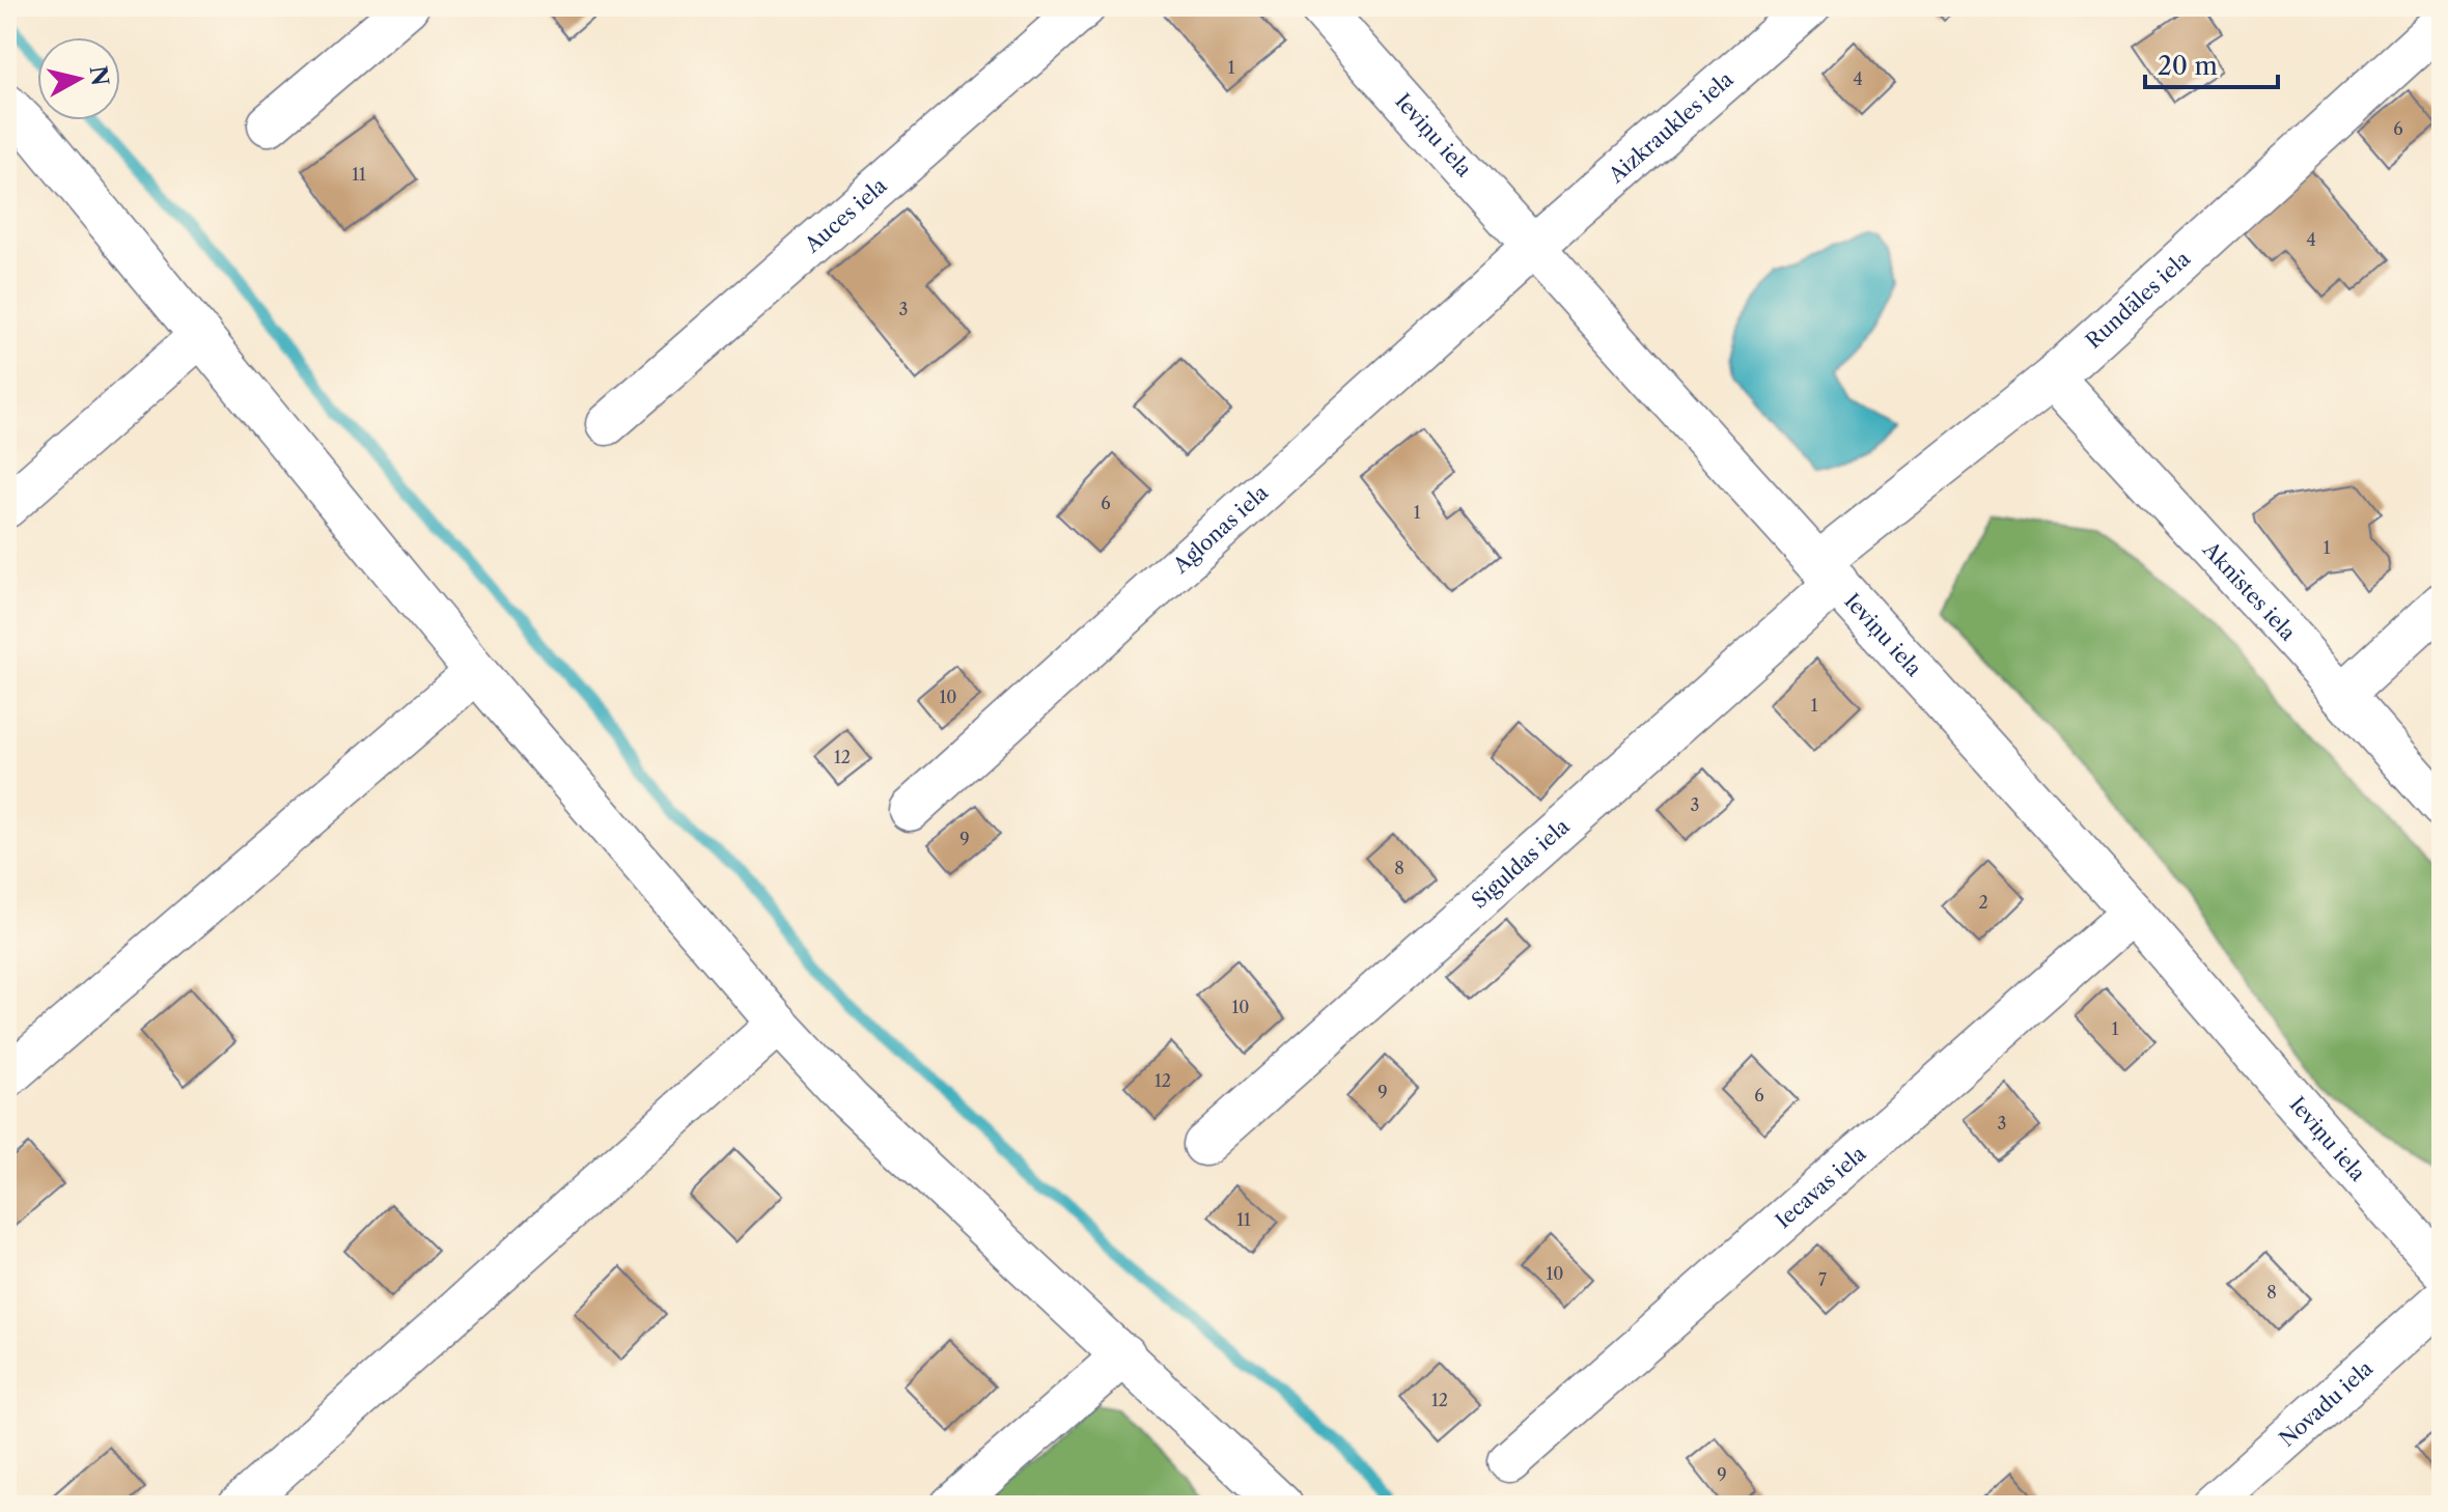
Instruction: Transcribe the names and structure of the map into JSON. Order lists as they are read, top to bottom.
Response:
{
  "streets": {
    "street": [
      "Aizkraukles iela",
      "Ieviņu iela",
      "Auces iela",
      "Rundāles iela",
      "Aglonas iela",
      "Aknīstes iela",
      "Siguldas iela",
      "Iecavas iela",
      "Novadu iela"
    ]
  },
  "crossings": [
    ["Aizkraukles iela", "Ieviņu iela"],
    ["Aizkraukles iela", "Aglonas iela"],
    ["Ieviņu iela", "Rundāles iela"],
    ["Ieviņu iela", "Aglonas iela"],
    ["Ieviņu iela", "Siguldas iela"],
    ["Ieviņu iela", "Iecavas iela"],
    ["Rundāles iela", "Aknīstes iela"],
    ["Rundāles iela", "Siguldas iela"]
  ],
  "house_numbers": [
    "1",
    "4",
    "6",
    "11",
    "4",
    "3",
    "6",
    "1",
    "1",
    "10",
    "1",
    "12",
    "3",
    "9",
    "8",
    "2",
    "10",
    "1",
    "12",
    "9",
    "6",
    "3",
    "11",
    "10",
    "7",
    "8",
    "12",
    "9"
  ],
  "scale_bar": "20 m",
  "north": "right"
}
